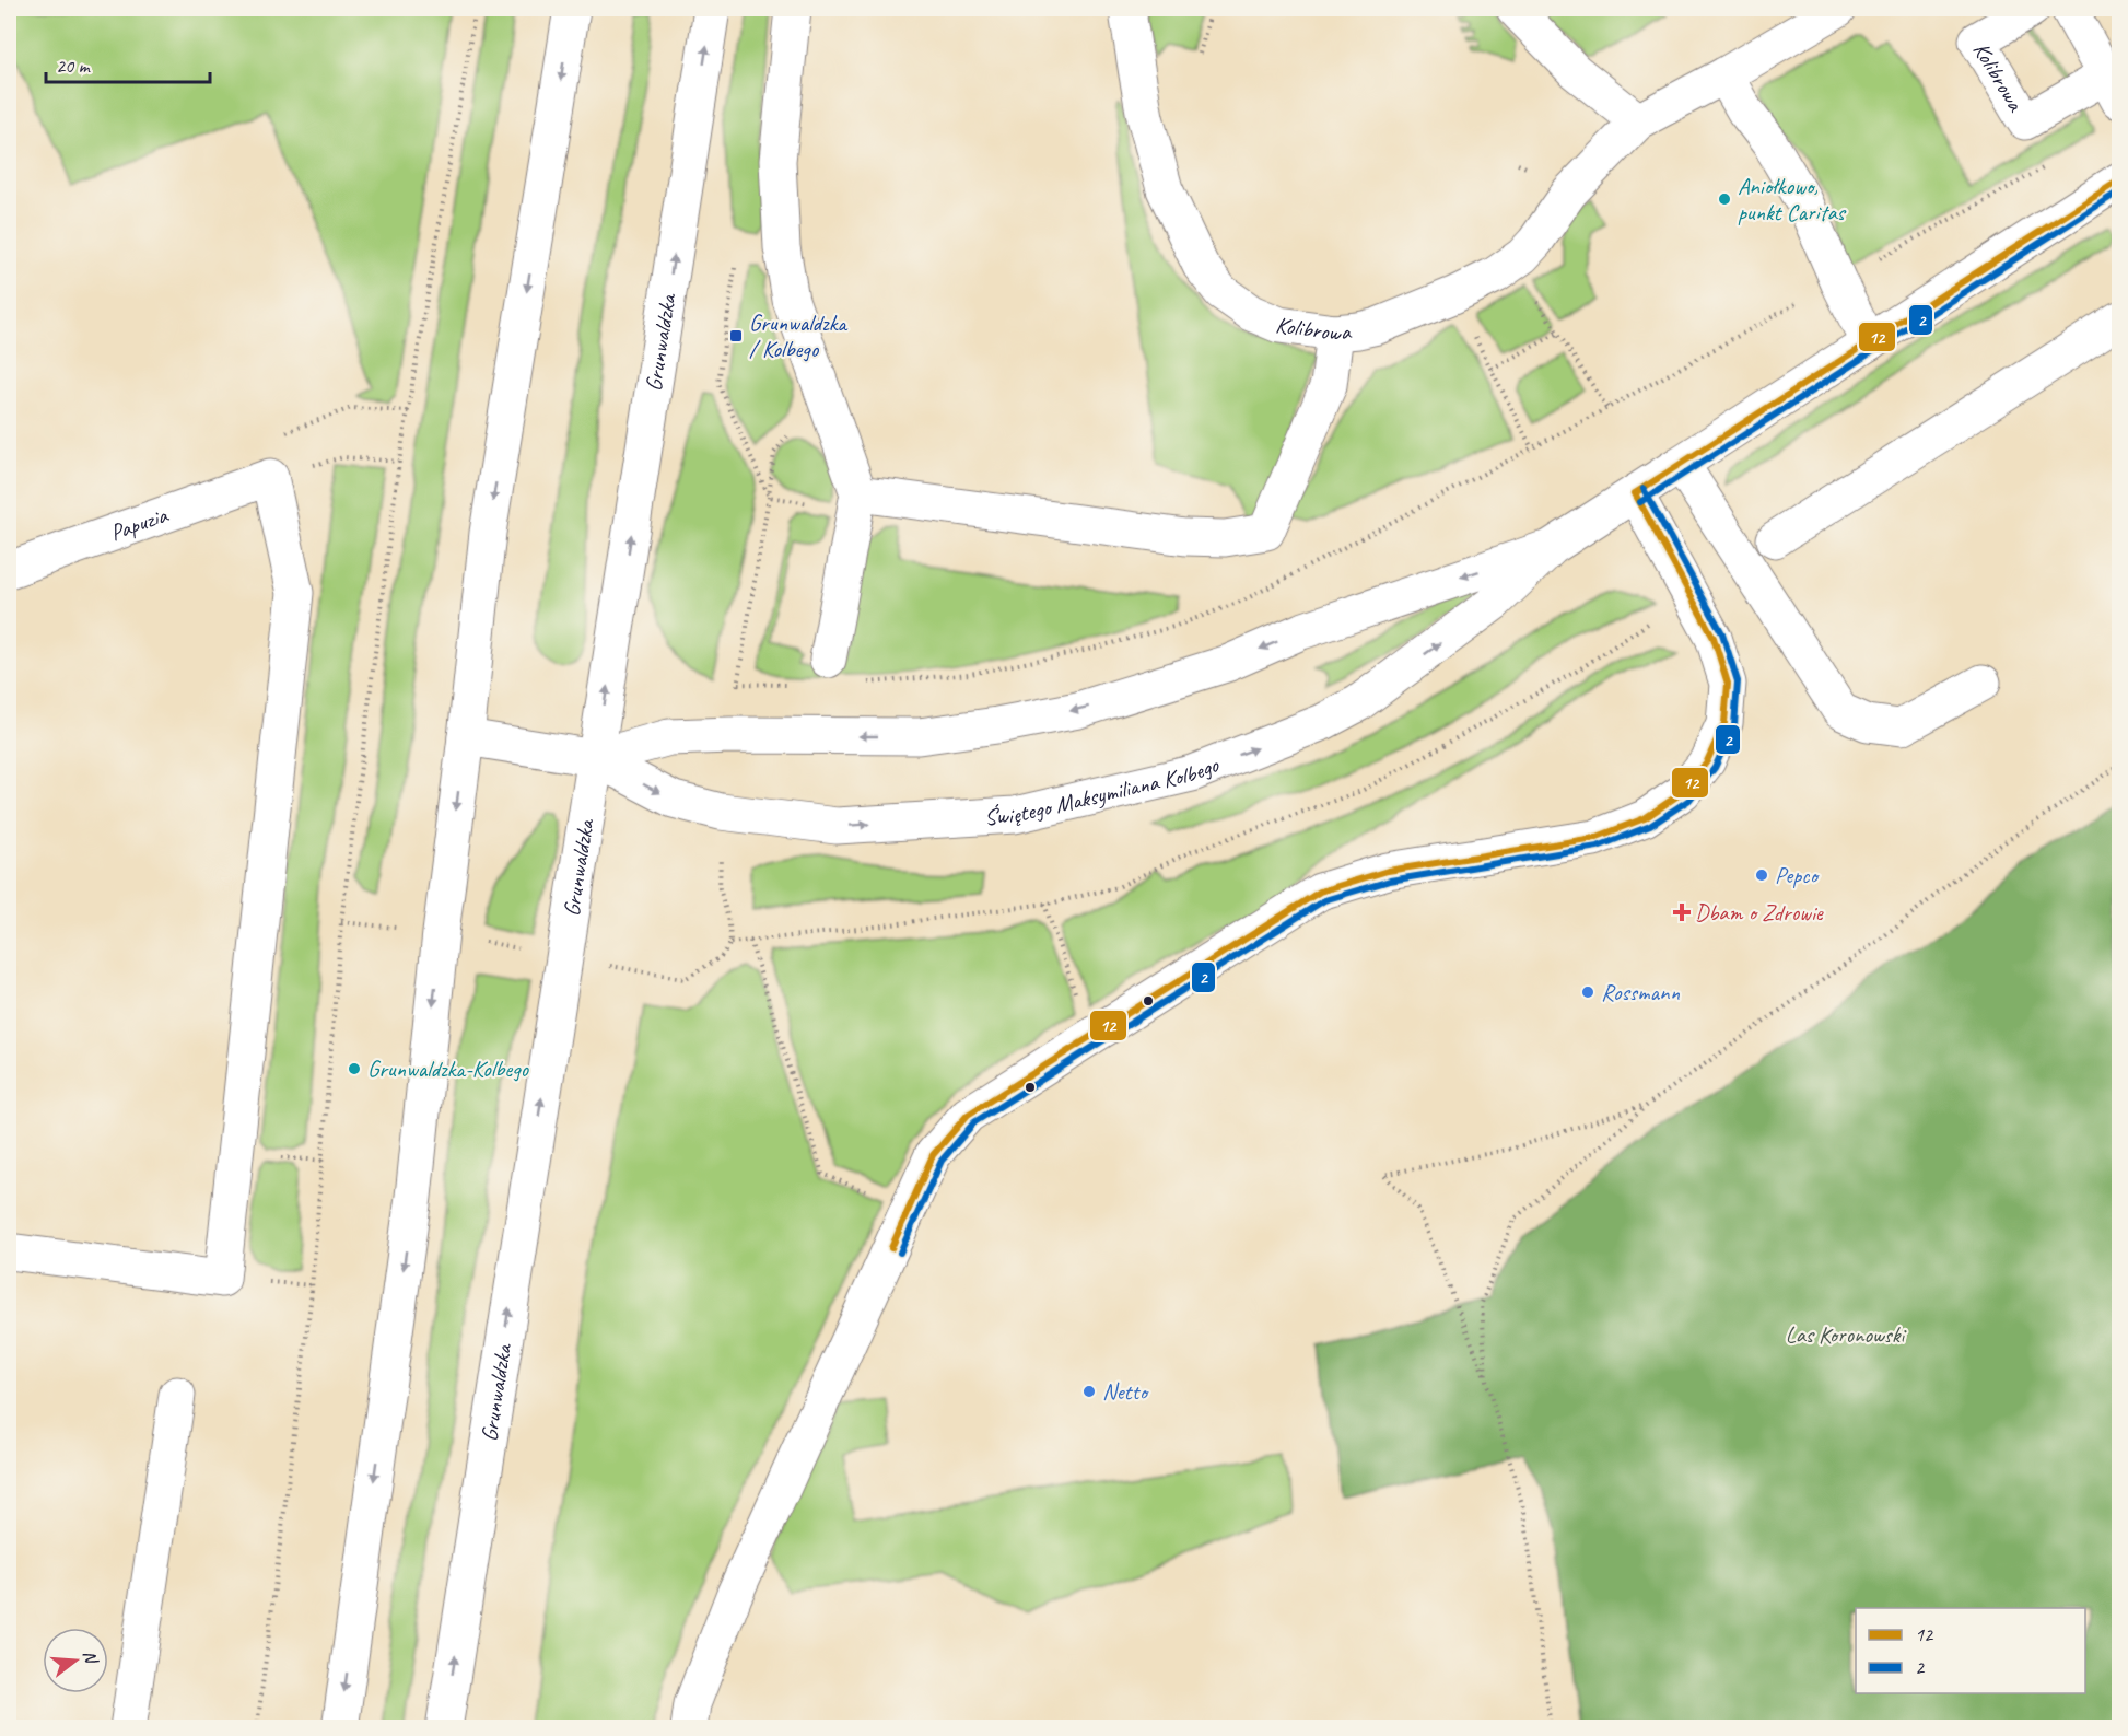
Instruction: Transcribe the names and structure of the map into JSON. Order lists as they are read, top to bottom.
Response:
{
  "streets": {
    "main road": [
      "Kolibrowa",
      "Grunwaldzka",
      "Papuzia",
      "Świętego Maksymiliana Kolbego"
    ]
  },
  "crossings": [
    ["Grunwaldzka", "Świętego Maksymiliana Kolbego"]
  ],
  "parks": ["Las Koronowski"],
  "places": {
    "other": [
      "Aniołkowo, punkt Caritas",
      "Pepco",
      "Rossmann",
      "Grunwaldzka-Kolbego",
      "Netto"
    ],
    "transit": ["Grunwaldzka / Kolbego"],
    "health": ["Dbam o Zdrowie"]
  },
  "lines": ["transit line 12", "transit line 2"],
  "legend": ["12", "2"],
  "scale_bar": "20 m",
  "north": "right"
}
